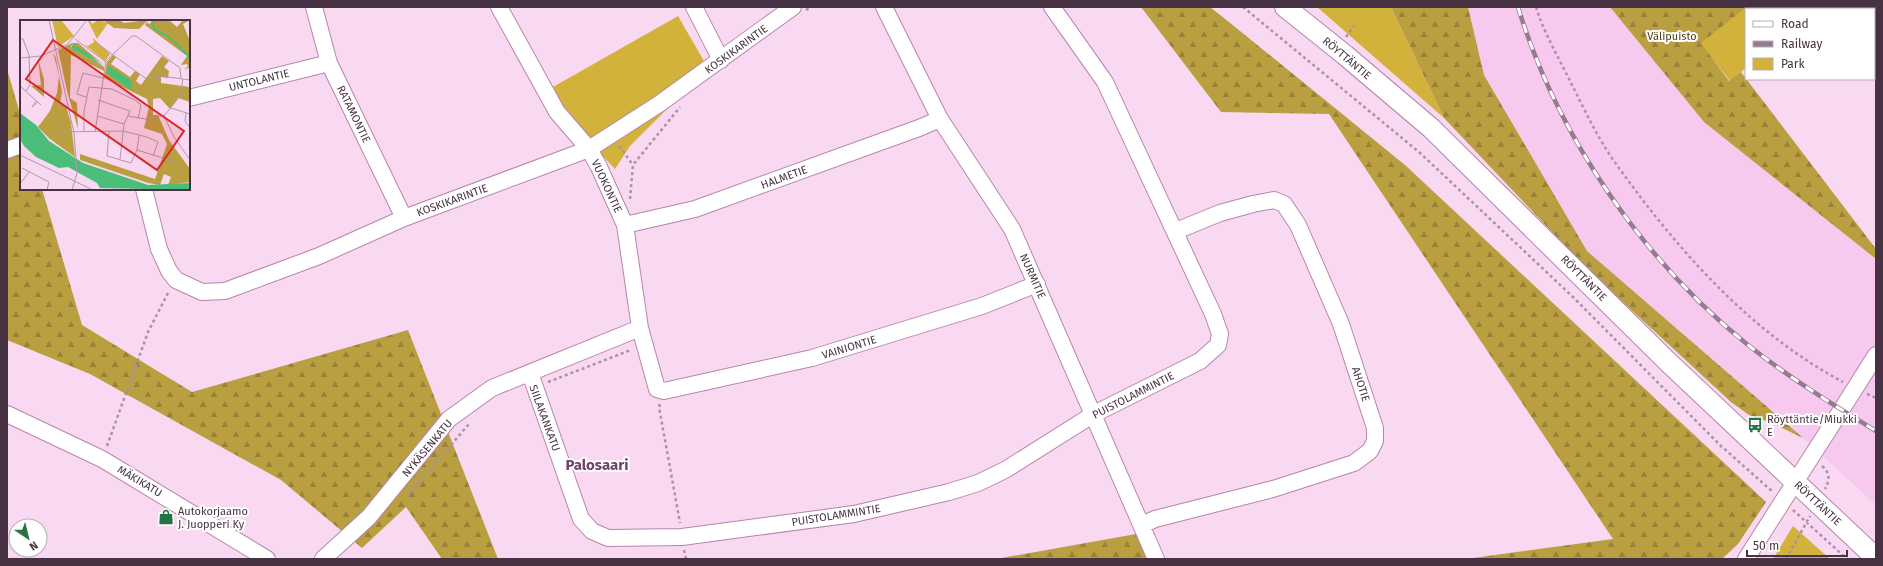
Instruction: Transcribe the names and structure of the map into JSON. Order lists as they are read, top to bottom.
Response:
{
  "streets": {
    "street": [
      "KOSKIKARINTIE",
      "RÖYTTÄNTIE",
      "UNTOLANTIE",
      "RATAMONTIE",
      "HALMETIE",
      "VUOKONTIE",
      "NURMITIE",
      "VAINIONTIE",
      "AHOTIE",
      "PUISTOLAMMINTIE",
      "SIILAKANKATU",
      "NYKÄSENKATU",
      "MÄKIKATU"
    ]
  },
  "crossings": [
    ["KOSKIKARINTIE", "RATAMONTIE"],
    ["KOSKIKARINTIE", "VUOKONTIE"],
    ["UNTOLANTIE", "RATAMONTIE"],
    ["HALMETIE", "VUOKONTIE"],
    ["HALMETIE", "NURMITIE"],
    ["VUOKONTIE", "VAINIONTIE"],
    ["VUOKONTIE", "NYKÄSENKATU"],
    ["NURMITIE", "VAINIONTIE"],
    ["NURMITIE", "AHOTIE"],
    ["NURMITIE", "PUISTOLAMMINTIE"],
    ["AHOTIE", "PUISTOLAMMINTIE"],
    ["PUISTOLAMMINTIE", "SIILAKANKATU"],
    ["SIILAKANKATU", "NYKÄSENKATU"]
  ],
  "districts": ["Palosaari"],
  "parks": ["Välipuisto"],
  "places": {
    "bus stop": ["Röyttäntie/Miukki E"],
    "shop": ["Autokorjaamo J. Juopperi Ky"]
  },
  "legend": ["Road", "Railway", "Park"],
  "scale_bar": "50 m",
  "north": "bottom right"
}
